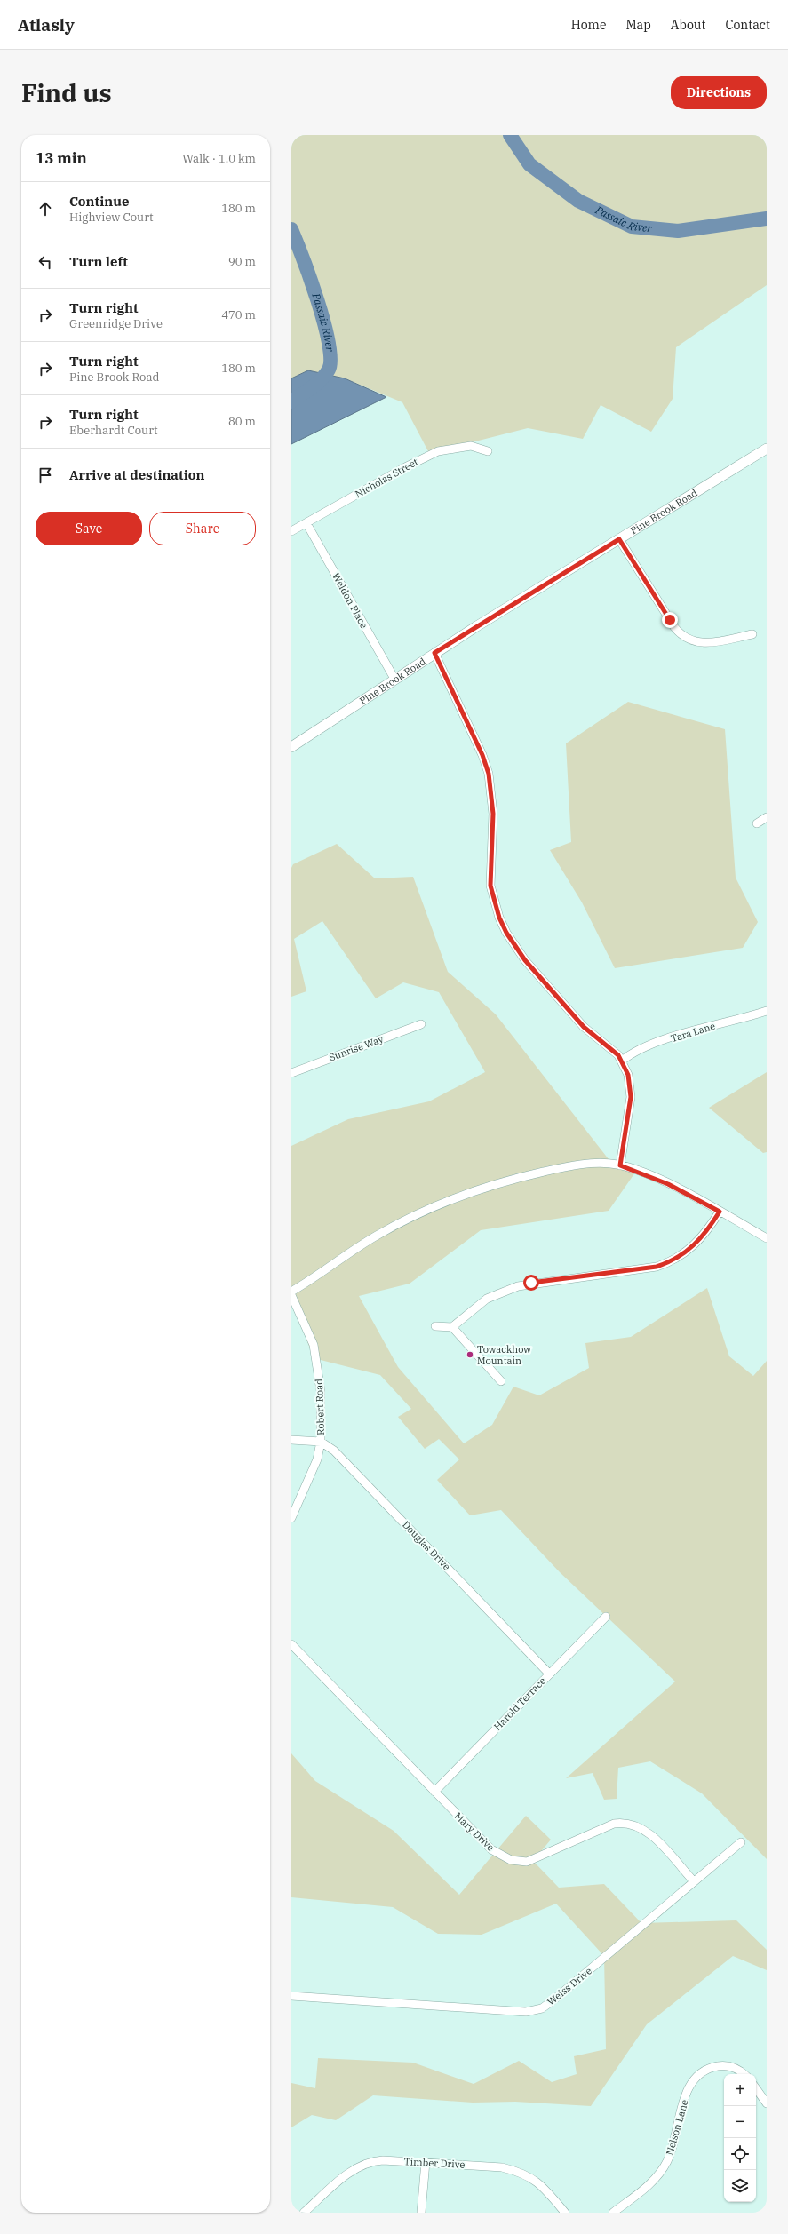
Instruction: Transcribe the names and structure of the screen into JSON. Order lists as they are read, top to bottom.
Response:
{
  "streets": {
    "street": [
      "Nicholas Street",
      "Pine Brook Road",
      "Weldon Place",
      "Tara Lane",
      "Sunrise Way",
      "Robert Road",
      "Douglas Drive",
      "Harold Terrace",
      "Mary Drive",
      "Weiss Drive",
      "Nelson Lane",
      "Timber Drive"
    ]
  },
  "crossings": [
    ["Nicholas Street", "Weldon Place"],
    ["Pine Brook Road", "Weldon Place"],
    ["Robert Road", "Douglas Drive"],
    ["Douglas Drive", "Harold Terrace"],
    ["Harold Terrace", "Mary Drive"],
    ["Mary Drive", "Weiss Drive"]
  ],
  "water": ["Passaic River"],
  "places": ["Towackhow Mountain"],
  "page": {
    "header": "Atlasly",
    "nav": [
      "Home",
      "Map",
      "About",
      "Contact"
    ],
    "buttons": [
      "Directions",
      ["Save", "Share"]
    ],
    "title": "Find us",
    "heading": ["13 min", "Walk · 1.0 km"],
    "list": [
      ["Continue", "Highview Court", "180 m"],
      ["Turn left", "90 m"],
      ["Turn right", "Greenridge Drive", "470 m"],
      ["Turn right", "Pine Brook Road", "180 m"],
      ["Turn right", "Eberhardt Court", "80 m"],
      "Arrive at destination"
    ],
    "map_buttons": ["+", "−"]
  }
}
